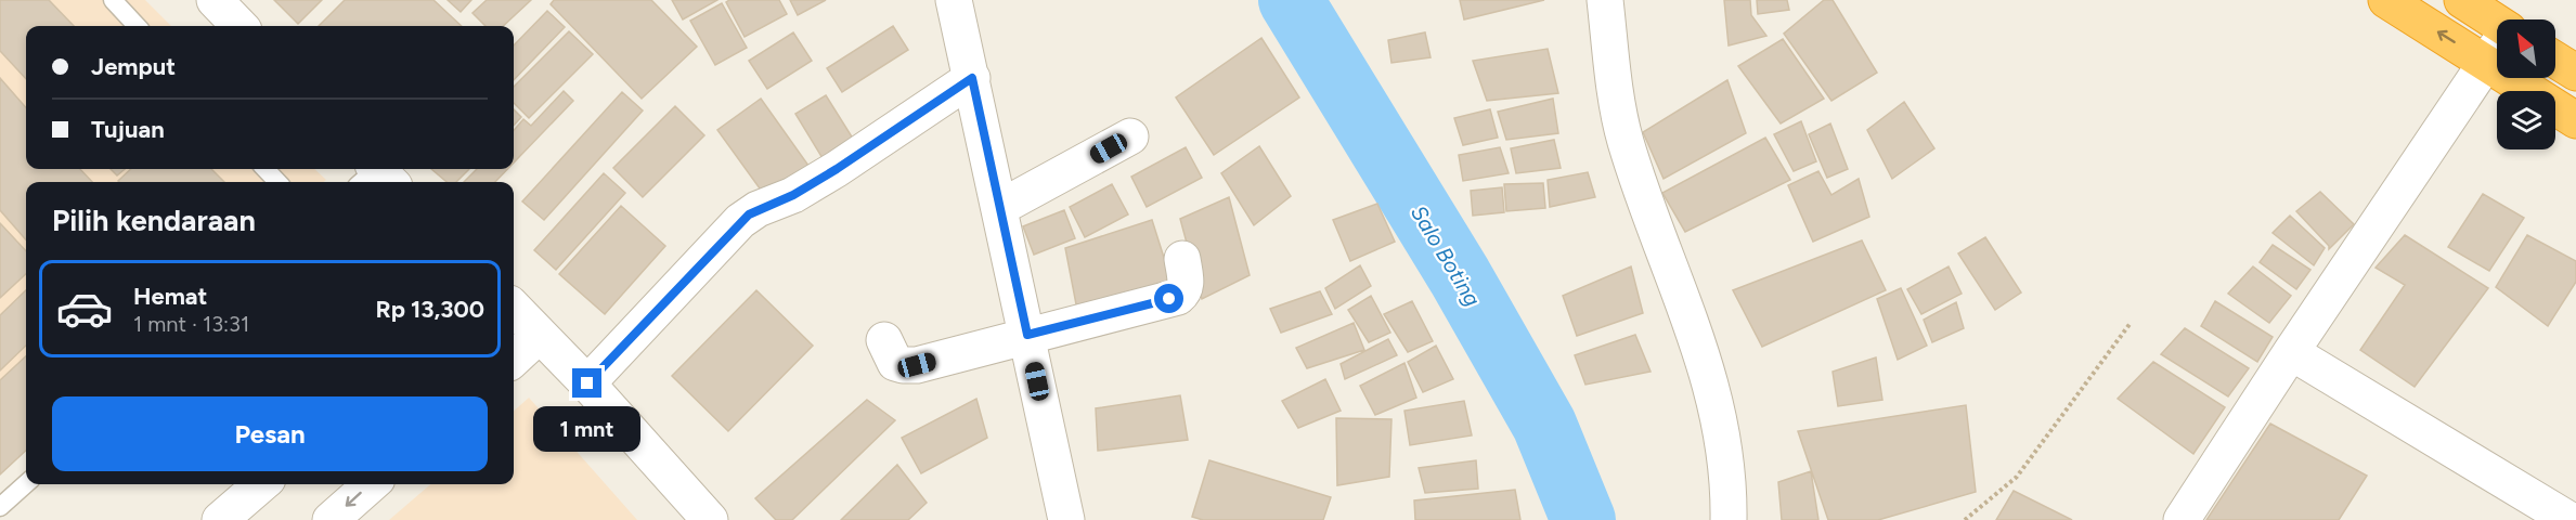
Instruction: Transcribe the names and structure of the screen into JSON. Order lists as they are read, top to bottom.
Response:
{
  "water": ["Salo Boting"],
  "north": "top left",
  "page": {
    "banner": ["Jemput", "Tujuan"],
    "heading": "Pilih kendaraan",
    "list": [
      {
        "name": "Hemat",
        "note": "1 mnt · 13:31",
        "value": "Rp 13,300"
      }
    ],
    "buttons": "Pesan",
    "bubble": "1 mnt"
  }
}
